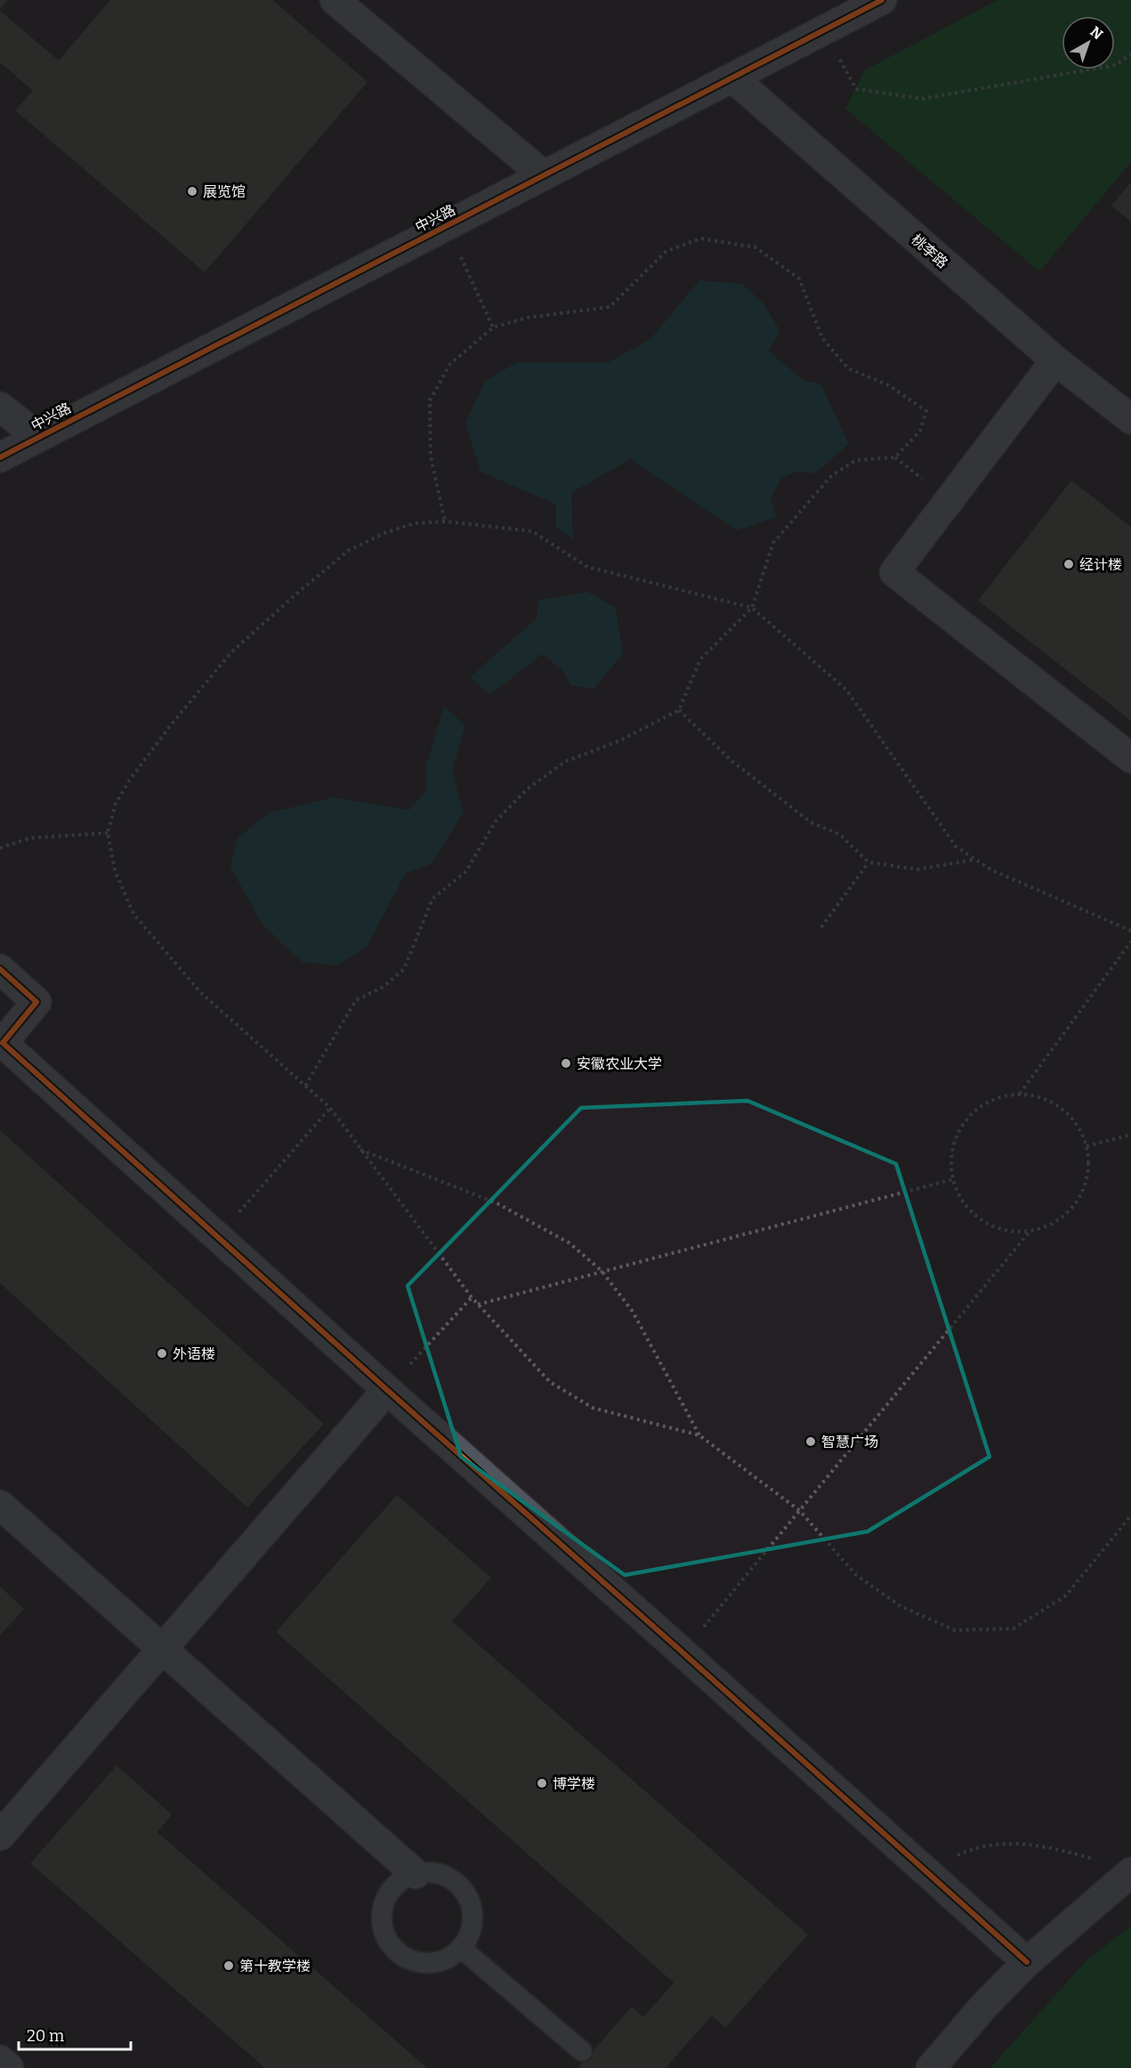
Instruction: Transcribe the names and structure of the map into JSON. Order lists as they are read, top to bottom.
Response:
{
  "streets": {
    "street": ["中兴路", "桃李路"]
  },
  "crossings": [
    ["中兴路", "桃李路"]
  ],
  "places": [
    "展览馆",
    "经计楼",
    "安徽农业大学",
    "外语楼",
    "智慧广场",
    "博学楼",
    "第十教学楼"
  ],
  "scale_bar": "20 m",
  "north": "top right"
}
